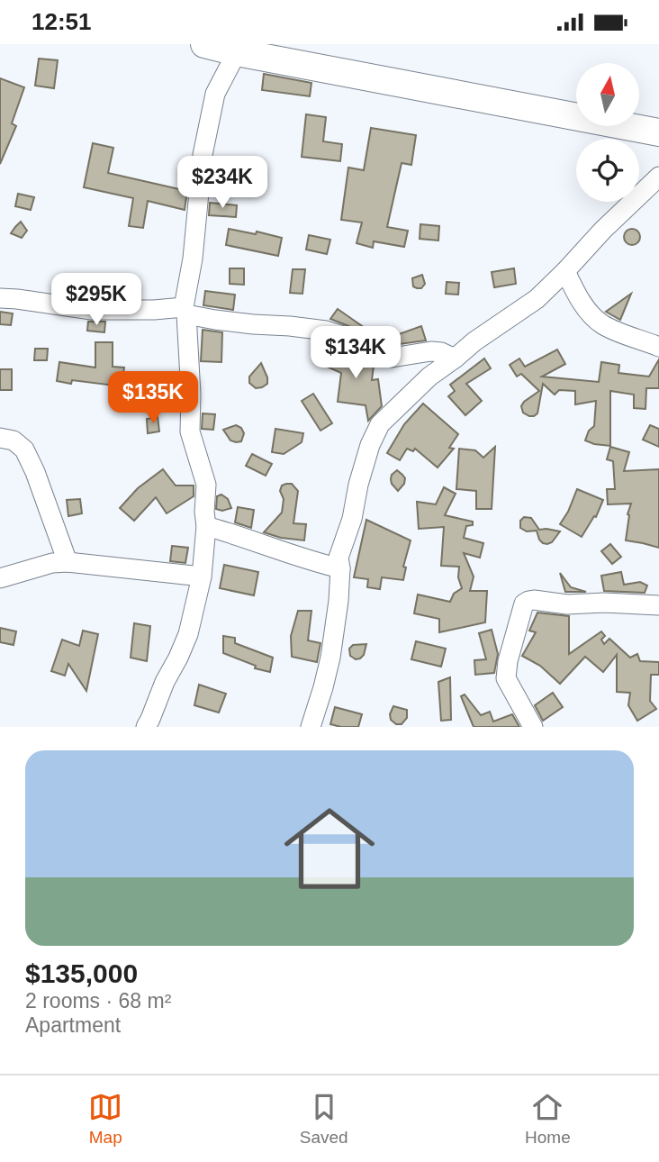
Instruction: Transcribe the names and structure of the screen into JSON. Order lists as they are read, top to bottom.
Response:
{
  "north": "top",
  "page": {
    "status": "12:51",
    "price": [
      "$234K",
      "$295K",
      "$134K",
      "$135K"
    ],
    "list": [
      {
        "name": "$135,000",
        "note": "2 rooms · 68 m² · Apartment"
      }
    ],
    "tabs": ["Map", "Saved", "Home"]
  }
}
